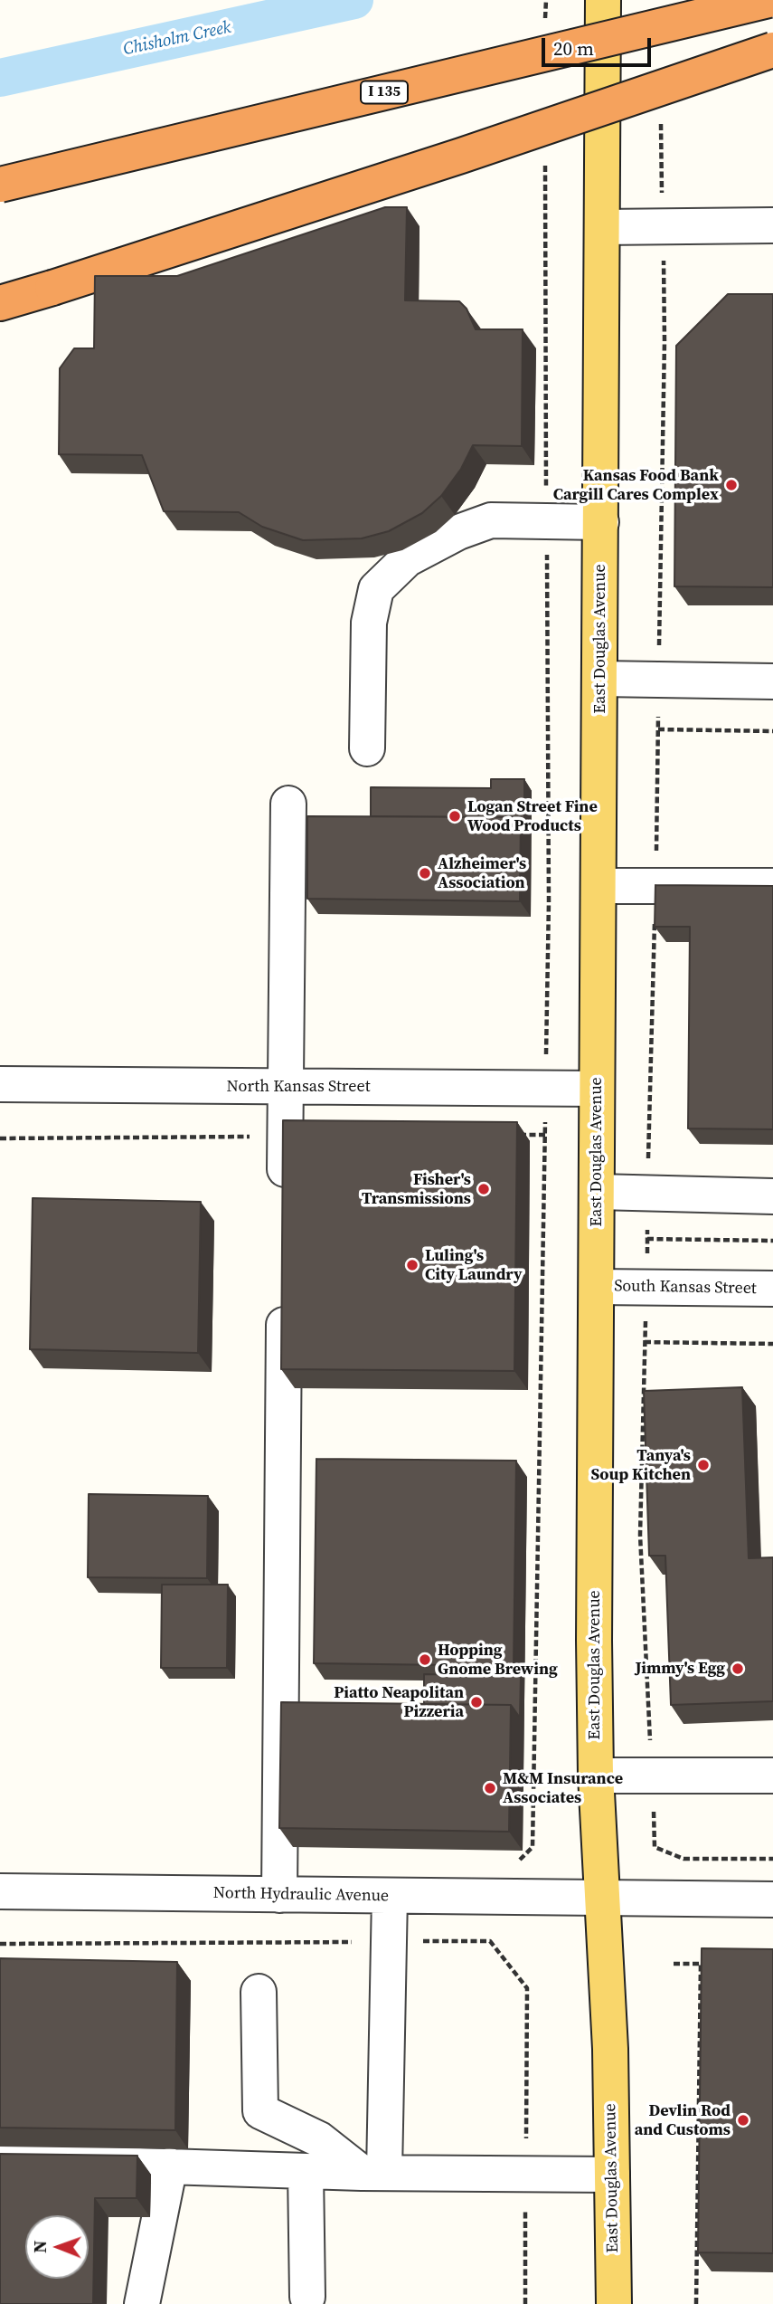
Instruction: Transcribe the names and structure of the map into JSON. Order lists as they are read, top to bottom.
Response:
{
  "streets": {
    "highway": ["I 135"],
    "main road": ["East Douglas Avenue"],
    "street": ["North Kansas Street", "South Kansas Street", "North Hydraulic Avenue"]
  },
  "crossings": [
    ["East Douglas Avenue", "North Kansas Street"],
    ["East Douglas Avenue", "South Kansas Street"],
    ["East Douglas Avenue", "North Hydraulic Avenue"]
  ],
  "water": ["Chisholm Creek"],
  "places": [
    "Kansas Food Bank Cargill Cares Complex",
    "Logan Street Fine Wood Products",
    "Alzheimer's Association",
    "Fisher's Transmissions",
    "Luling's City Laundry",
    "Tanya's Soup Kitchen",
    "Hopping Gnome Brewing",
    "Jimmy's Egg",
    "Piatto Neapolitan Pizzeria",
    "M&M Insurance Associates",
    "Devlin Rod and Customs"
  ],
  "scale_bar": "20 m",
  "north": "left"
}
